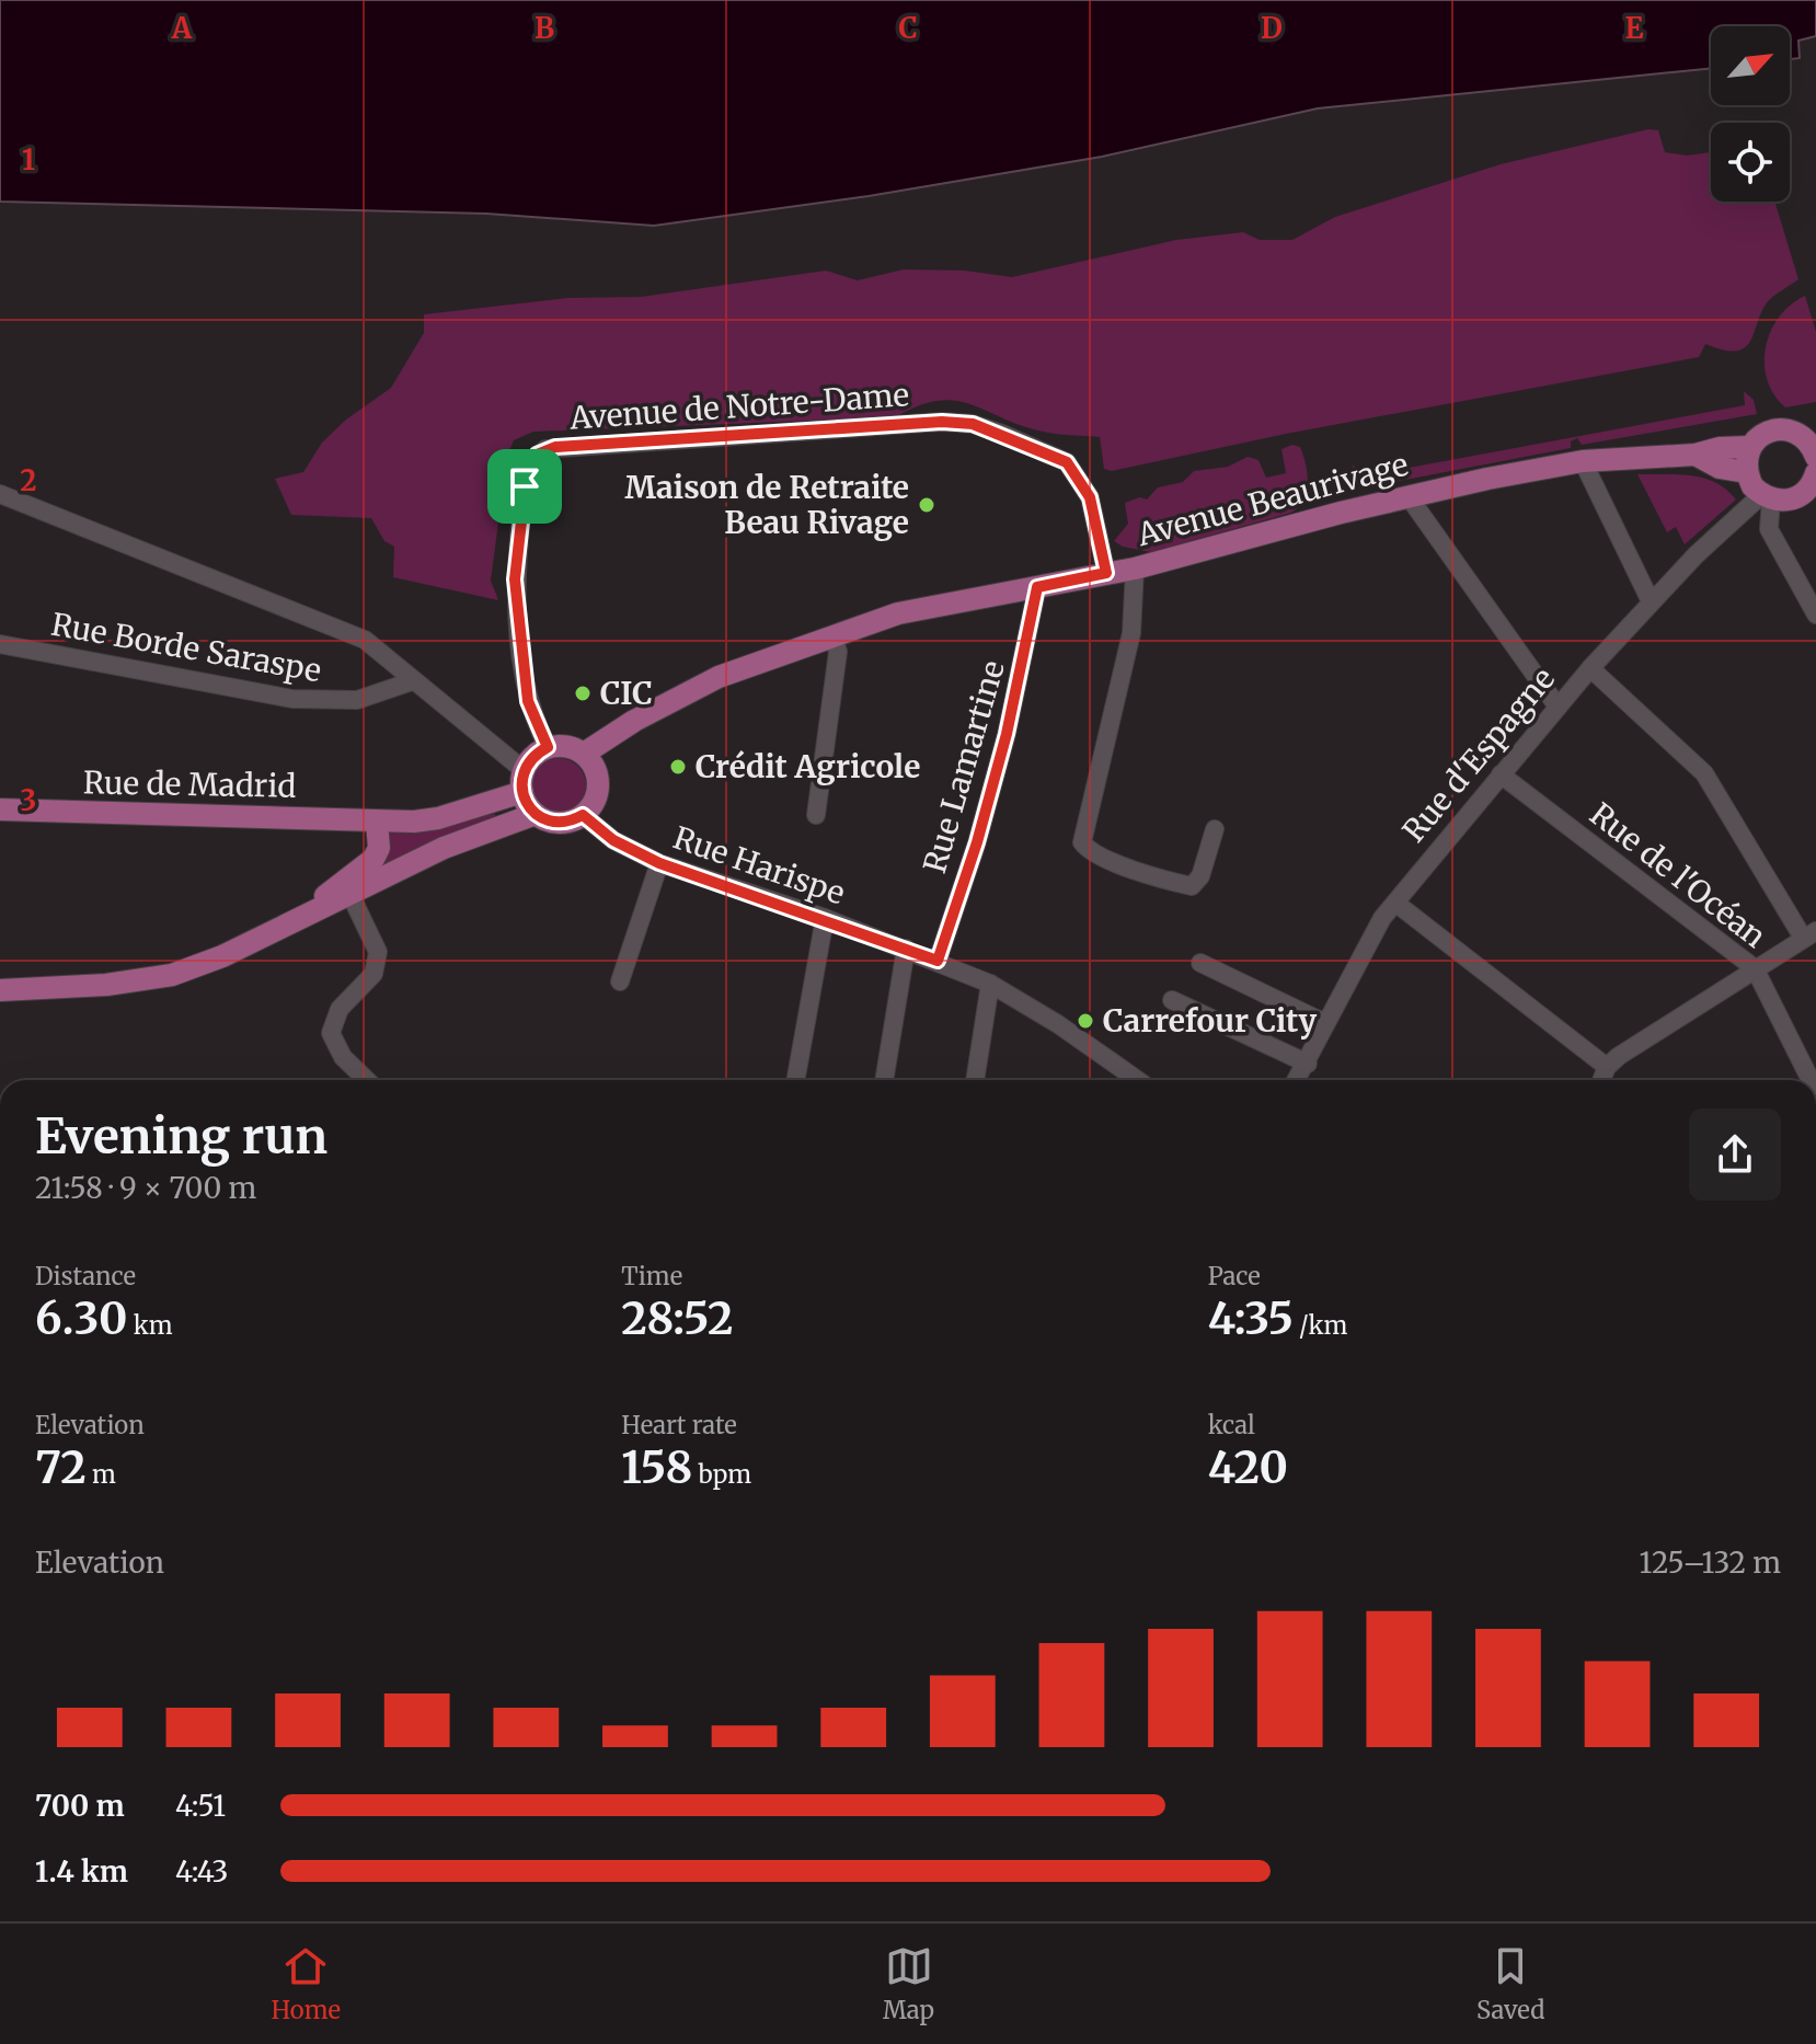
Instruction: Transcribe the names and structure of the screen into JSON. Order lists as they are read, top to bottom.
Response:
{
  "streets": {
    "main road": ["Avenue Beaurivage", "Rue de Madrid"],
    "street": [
      "Avenue de Notre-Dame",
      "Rue Borde Saraspe",
      "Rue d'Espagne",
      "Rue Lamartine",
      "Rue Harispe",
      "Rue de l'Océan"
    ]
  },
  "crossings": [
    ["Avenue de Notre-Dame", "Avenue Beaurivage"],
    ["Avenue de Notre-Dame", "Rue de Madrid"],
    ["Avenue de Notre-Dame", "Rue Harispe"],
    ["Avenue Beaurivage", "Rue Lamartine"],
    ["Avenue Beaurivage", "Rue de Madrid"],
    ["Avenue Beaurivage", "Rue Harispe"],
    ["Rue d'Espagne", "Rue de l'Océan"],
    ["Rue Lamartine", "Rue Harispe"],
    ["Rue de Madrid", "Rue Harispe"]
  ],
  "places": [
    "Maison de Retraite Beau Rivage",
    "CIC",
    "Crédit Agricole",
    "Carrefour City"
  ],
  "north": "top right",
  "page": {
    "heading": ["Evening run", "21:58 · 9 × 700 m"],
    "stats": [
      ["Distance", "6.30 km"],
      ["Time", "28:52"],
      ["Pace", "4:35 /km"],
      ["Elevation", "72 m"],
      ["Heart rate", "158 bpm"],
      ["kcal", "420"]
    ],
    "chart": ["Elevation", "125–132 m"],
    "list": [
      {
        "name": "700 m",
        "note": "4:51"
      },
      {
        "name": "1.4 km",
        "note": "4:43"
      }
    ],
    "tabs": ["Home", "Map", "Saved"]
  },
  "grid": {
    "columns": [
      "A",
      "B",
      "C",
      "D",
      "E"
    ],
    "rows": ["1", "2", "3"]
  }
}
